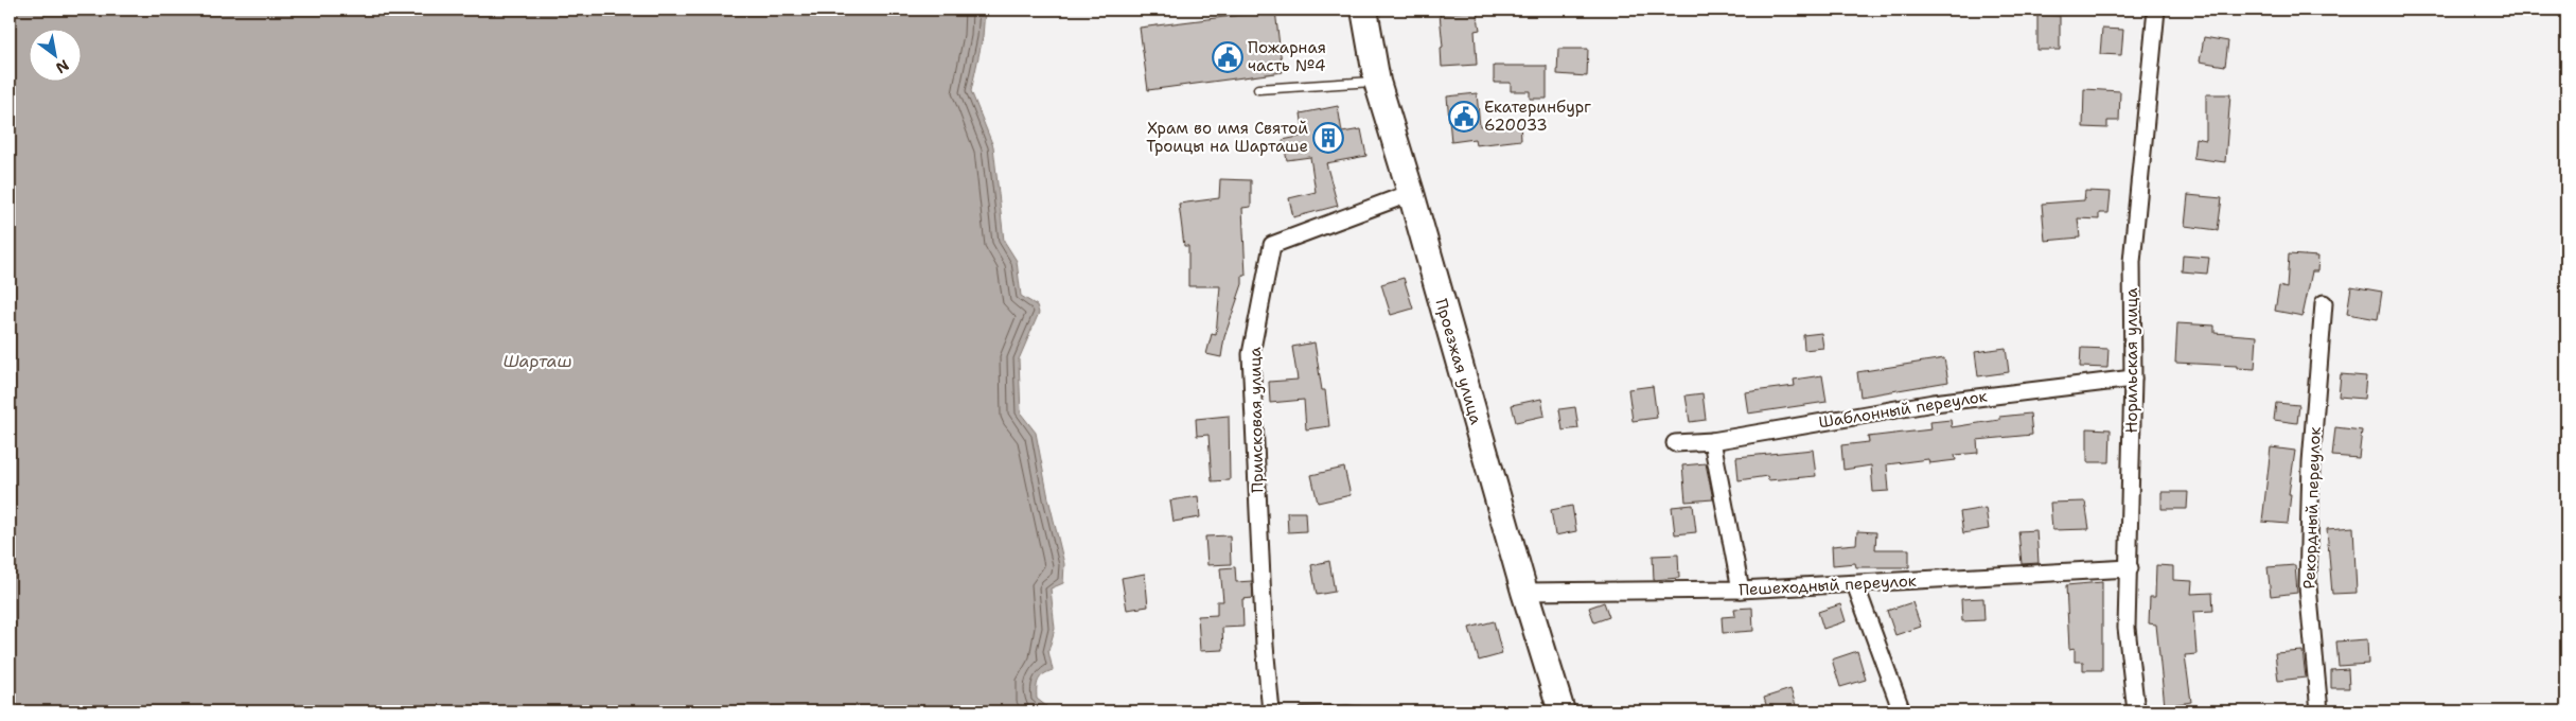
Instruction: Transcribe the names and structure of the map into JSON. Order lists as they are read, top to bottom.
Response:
{
  "streets": {
    "main road": ["Проезжая улица"],
    "street": [
      "Норильская улица",
      "Шаблонный переулок",
      "Приисковая улица",
      "Рекордный переулок",
      "Пешеходный переулок"
    ]
  },
  "crossings": [
    ["Норильская улица", "Шаблонный переулок"],
    ["Норильская улица", "Пешеходный переулок"],
    ["Проезжая улица", "Приисковая улица"],
    ["Проезжая улица", "Пешеходный переулок"]
  ],
  "water": ["Шарташ"],
  "places": {
    "public building": ["Пожарная часть №4", "Екатеринбург 620033"],
    "building": ["Храм во имя Святой Троицы на Шарташе"]
  },
  "north": "bottom right"
}
